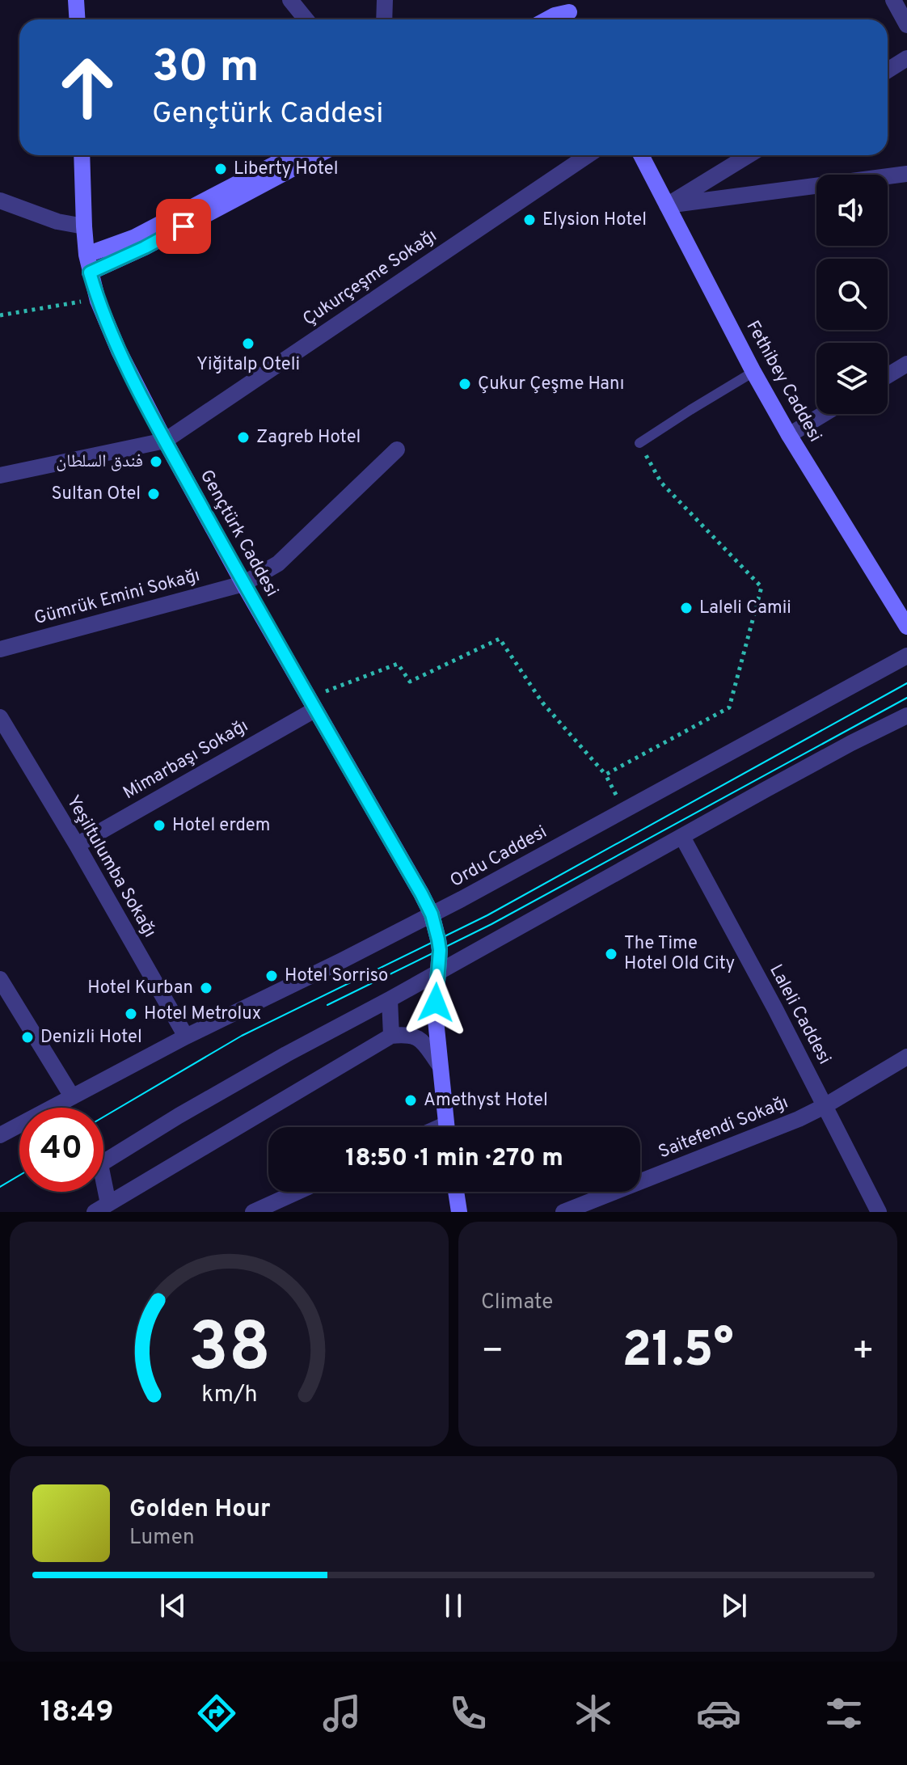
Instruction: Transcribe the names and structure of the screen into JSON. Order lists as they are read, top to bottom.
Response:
{
  "streets": {
    "main road": ["Fethibey Caddesi", "Gençtürk Caddesi"],
    "street": [
      "Çukurçeşme Sokağı",
      "Gümrük Emini Sokağı",
      "Mimarbaşı Sokağı",
      "Ordu Caddesi",
      "Yeşiltulumba Sokağı",
      "Laleli Caddesi",
      "Saitefendi Sokağı"
    ]
  },
  "crossings": [
    ["Çukurçeşme Sokağı", "Gençtürk Caddesi"],
    ["Gençtürk Caddesi", "Gümrük Emini Sokağı"],
    ["Gençtürk Caddesi", "Mimarbaşı Sokağı"],
    ["Gençtürk Caddesi", "Ordu Caddesi"],
    ["Mimarbaşı Sokağı", "Yeşiltulumba Sokağı"],
    ["Ordu Caddesi", "Yeşiltulumba Sokağı"],
    ["Laleli Caddesi", "Saitefendi Sokağı"]
  ],
  "places": [
    "Liberty Hotel",
    "Elysion Hotel",
    "Yiğitalp Oteli",
    "Çukur Çeşme Hanı",
    "Zagreb Hotel",
    "فندق السلطان",
    "Sultan Otel",
    "Laleli Camii",
    "Hotel erdem",
    "The Time Hotel Old City",
    "Hotel Sorriso",
    "Hotel Kurban",
    "Hotel Metrolux",
    "Denizli Hotel",
    "Amethyst Hotel"
  ],
  "page": {
    "turn": ["30 m", "Gençtürk Caddesi"],
    "limit": "40",
    "trip": "18:50 · 1 min · 270 m",
    "tile": "Climate",
    "heat": ["−", "21.5°", "+"],
    "song": ["Golden Hour", "Lumen"],
    "tabs": "18:49",
    "gauge": ["38", "km/h"]
  }
}
